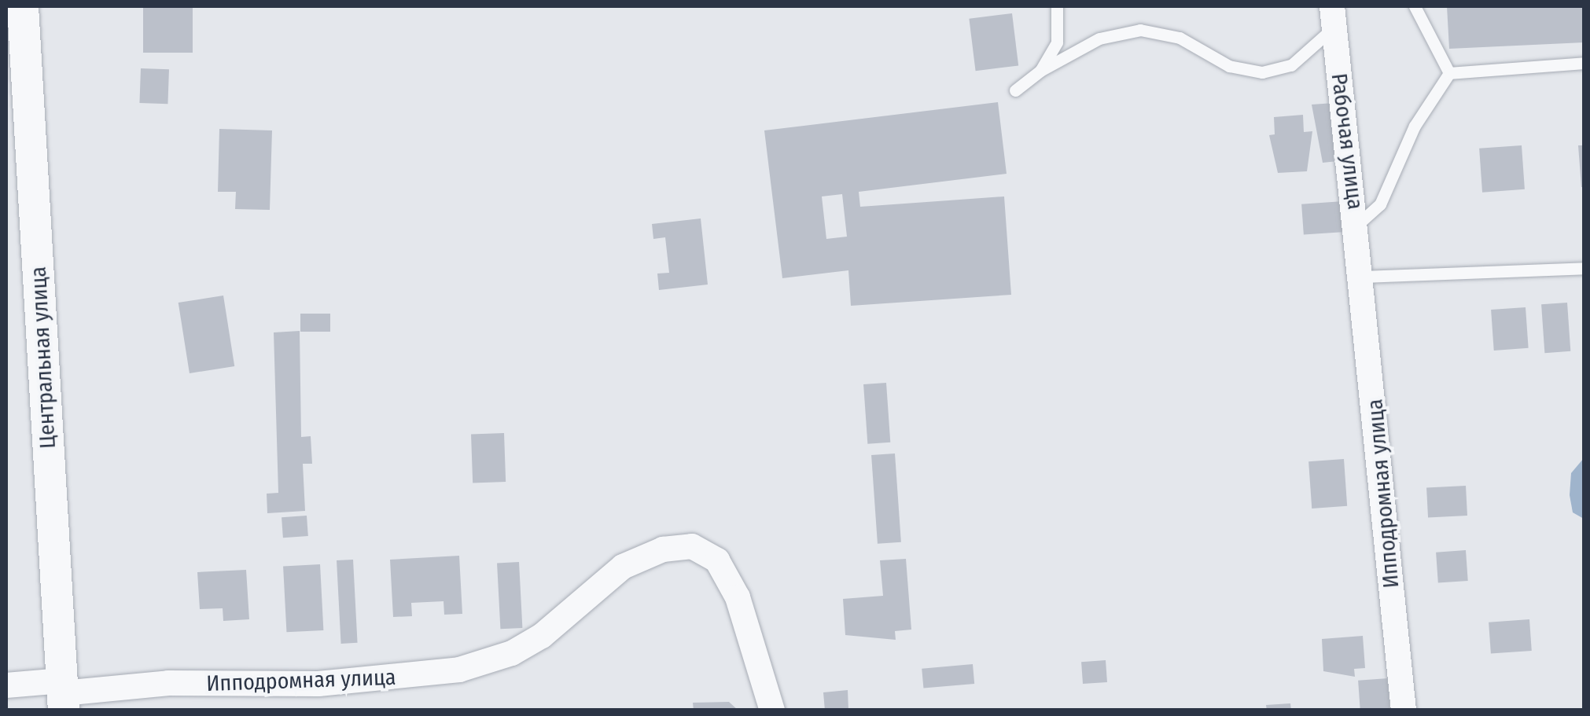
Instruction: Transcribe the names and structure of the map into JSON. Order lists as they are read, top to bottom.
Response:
{
  "streets": {
    "street": ["Рабочая улица", "Центральная улица", "Ипподромная улица"]
  },
  "crossings": [
    ["Рабочая улица", "Ипподромная улица"],
    ["Центральная улица", "Ипподромная улица"]
  ]
}
